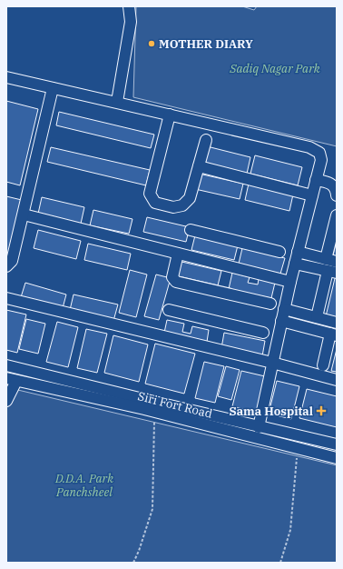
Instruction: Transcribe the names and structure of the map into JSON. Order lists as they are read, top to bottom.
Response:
{
  "streets": {
    "street": ["Siri Fort Road"]
  },
  "parks": ["Sadiq Nagar Park", "D.D.A. Park Panchsheel"],
  "places": {
    "other": ["MOTHER DIARY"],
    "health": ["Sama Hospital"]
  }
}
